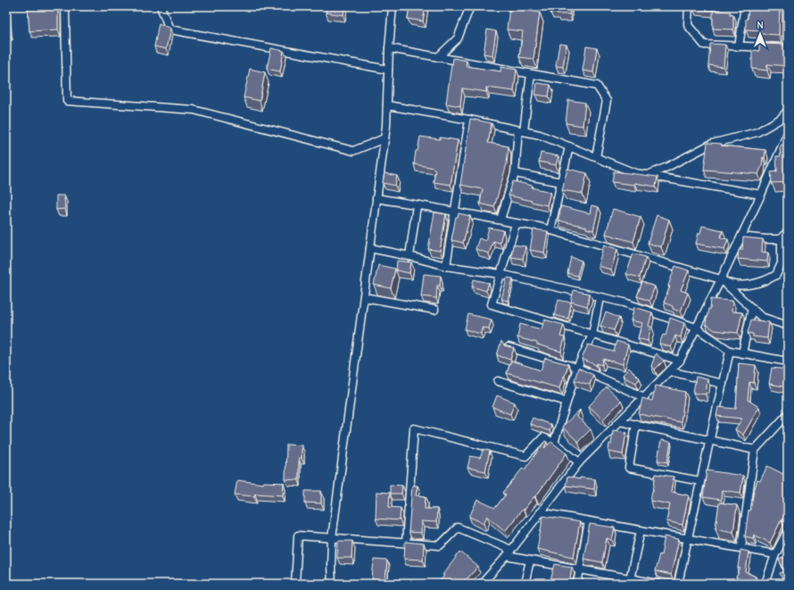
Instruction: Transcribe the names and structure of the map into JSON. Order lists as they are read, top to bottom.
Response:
{
  "north": "top"
}
